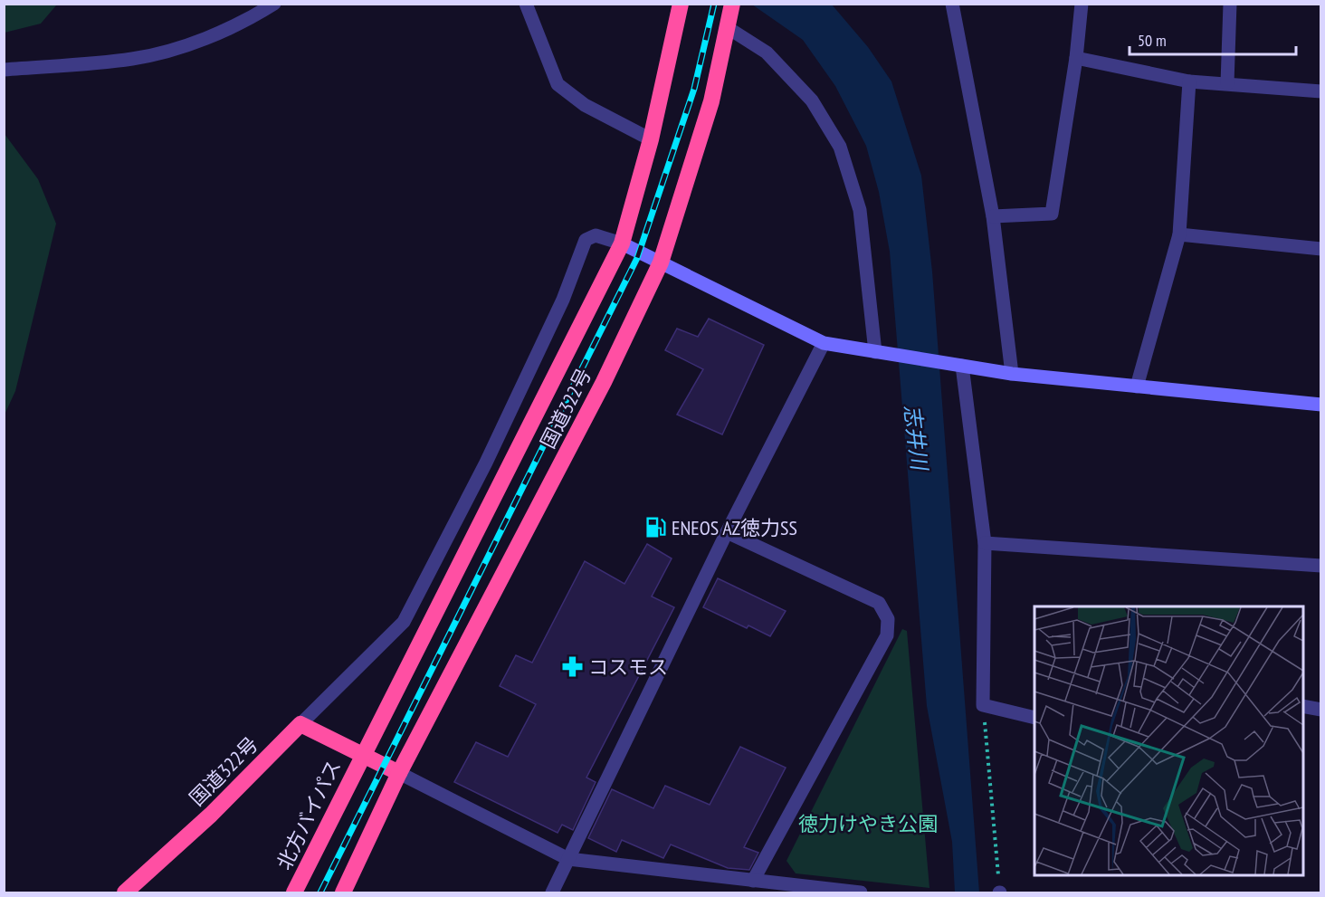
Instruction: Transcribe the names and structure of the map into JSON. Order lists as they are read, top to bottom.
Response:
{
  "streets": {
    "highway": ["国道322号", "北方バイパス"]
  },
  "crossings": [
    ["国道322号", "北方バイパス"]
  ],
  "water": ["志井川"],
  "parks": ["徳力けやき公園"],
  "places": {
    "fuel station": ["ENEOS AZ徳力SS"],
    "pharmacy": ["コスモス"]
  },
  "scale_bar": "50 m"
}
